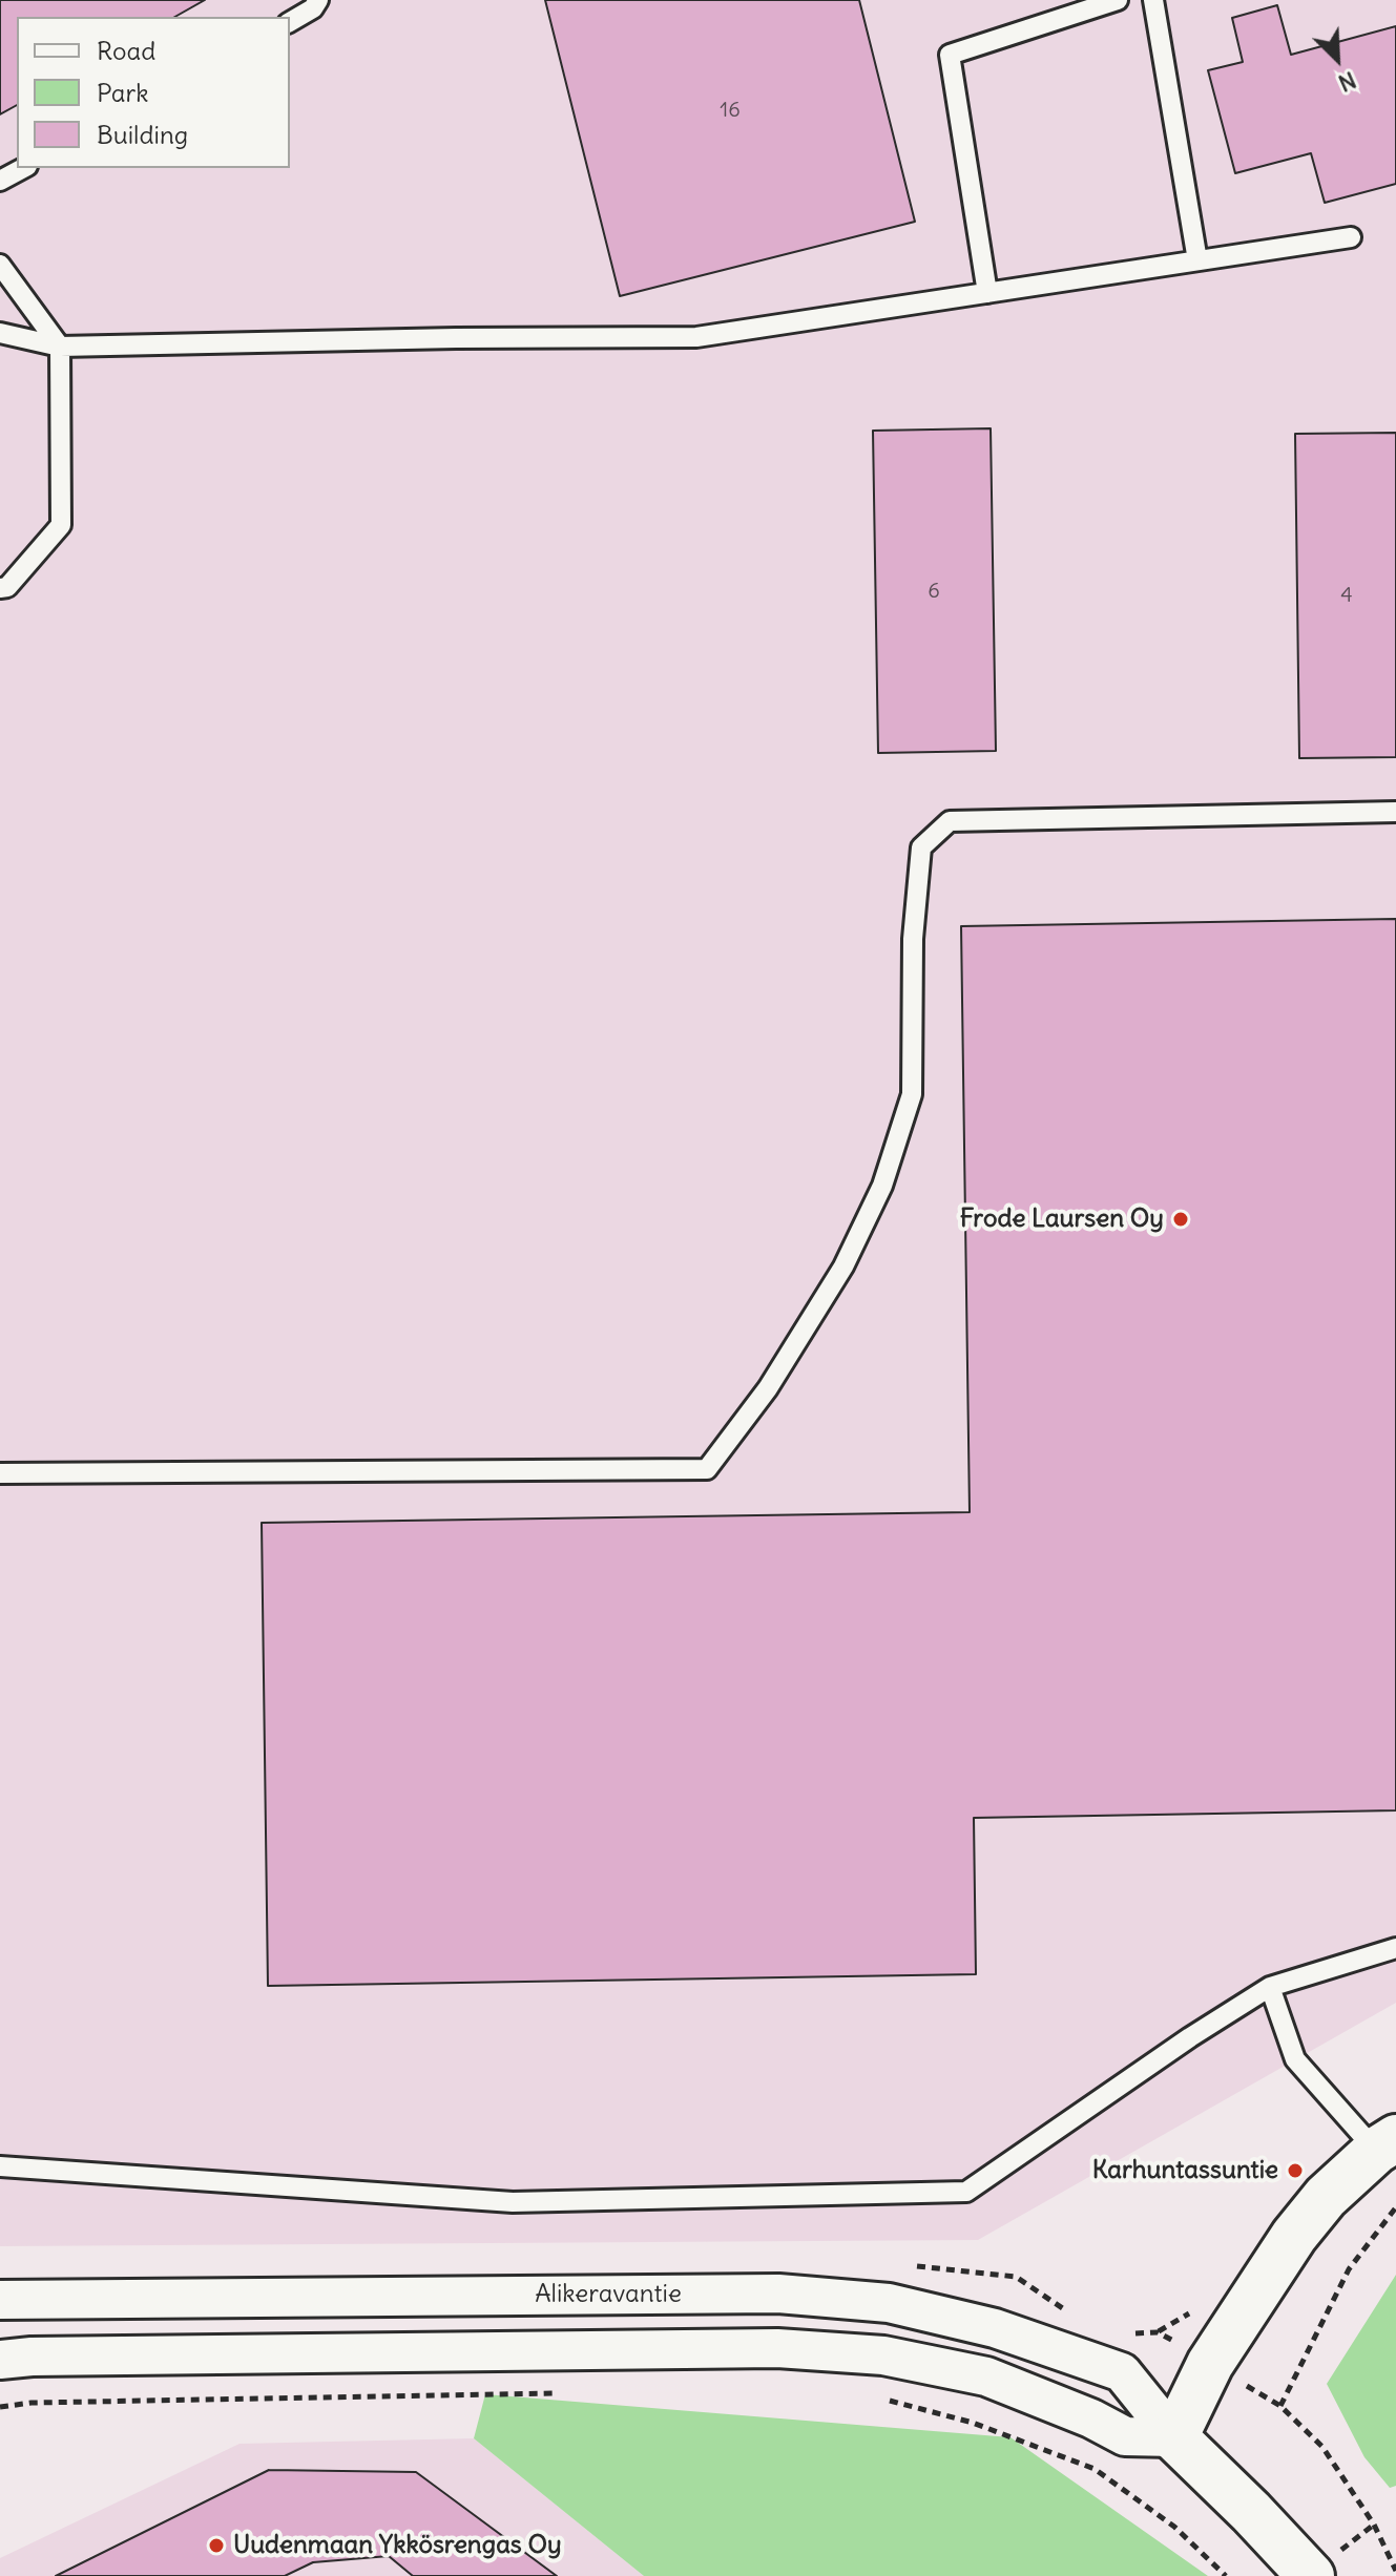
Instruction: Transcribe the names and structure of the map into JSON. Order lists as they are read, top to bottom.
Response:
{
  "streets": {
    "street": ["Alikeravantie"]
  },
  "places": ["Frode Laursen Oy", "Karhuntassuntie", "Uudenmaan Ykkösrengas Oy"],
  "house_numbers": ["16", "6", "4"],
  "legend": ["Road", "Park", "Building"],
  "north": "bottom right"
}
